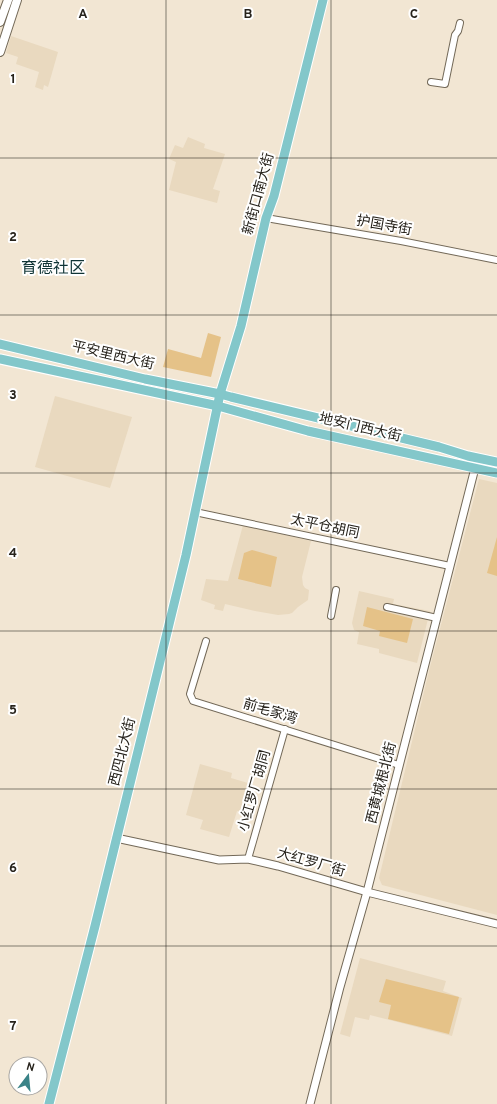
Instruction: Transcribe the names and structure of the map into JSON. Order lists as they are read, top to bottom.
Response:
{
  "streets": {
    "main road": [
      "新街口南大街",
      "平安里西大街",
      "地安门西大街",
      "西四北大街"
    ],
    "street": [
      "护国寺街",
      "太平仓胡同",
      "前毛家湾",
      "西黄城根北街",
      "小红罗厂胡同",
      "大红罗厂街"
    ]
  },
  "crossings": [
    ["新街口南大街", "护国寺街"],
    ["新街口南大街", "平安里西大街"],
    ["新街口南大街", "地安门西大街"],
    ["新街口南大街", "西四北大街"],
    ["平安里西大街", "地安门西大街"],
    ["平安里西大街", "西四北大街"],
    ["地安门西大街", "西四北大街"],
    ["地安门西大街", "西黄城根北街"],
    ["太平仓胡同", "西四北大街"],
    ["太平仓胡同", "西黄城根北街"],
    ["前毛家湾", "西黄城根北街"],
    ["前毛家湾", "小红罗厂胡同"],
    ["西四北大街", "大红罗厂街"],
    ["西黄城根北街", "大红罗厂街"],
    ["小红罗厂胡同", "大红罗厂街"]
  ],
  "districts": ["育德社区"],
  "north": "top",
  "grid": {
    "columns": ["A", "B", "C"],
    "rows": [
      "1",
      "2",
      "3",
      "4",
      "5",
      "6",
      "7"
    ]
  }
}
